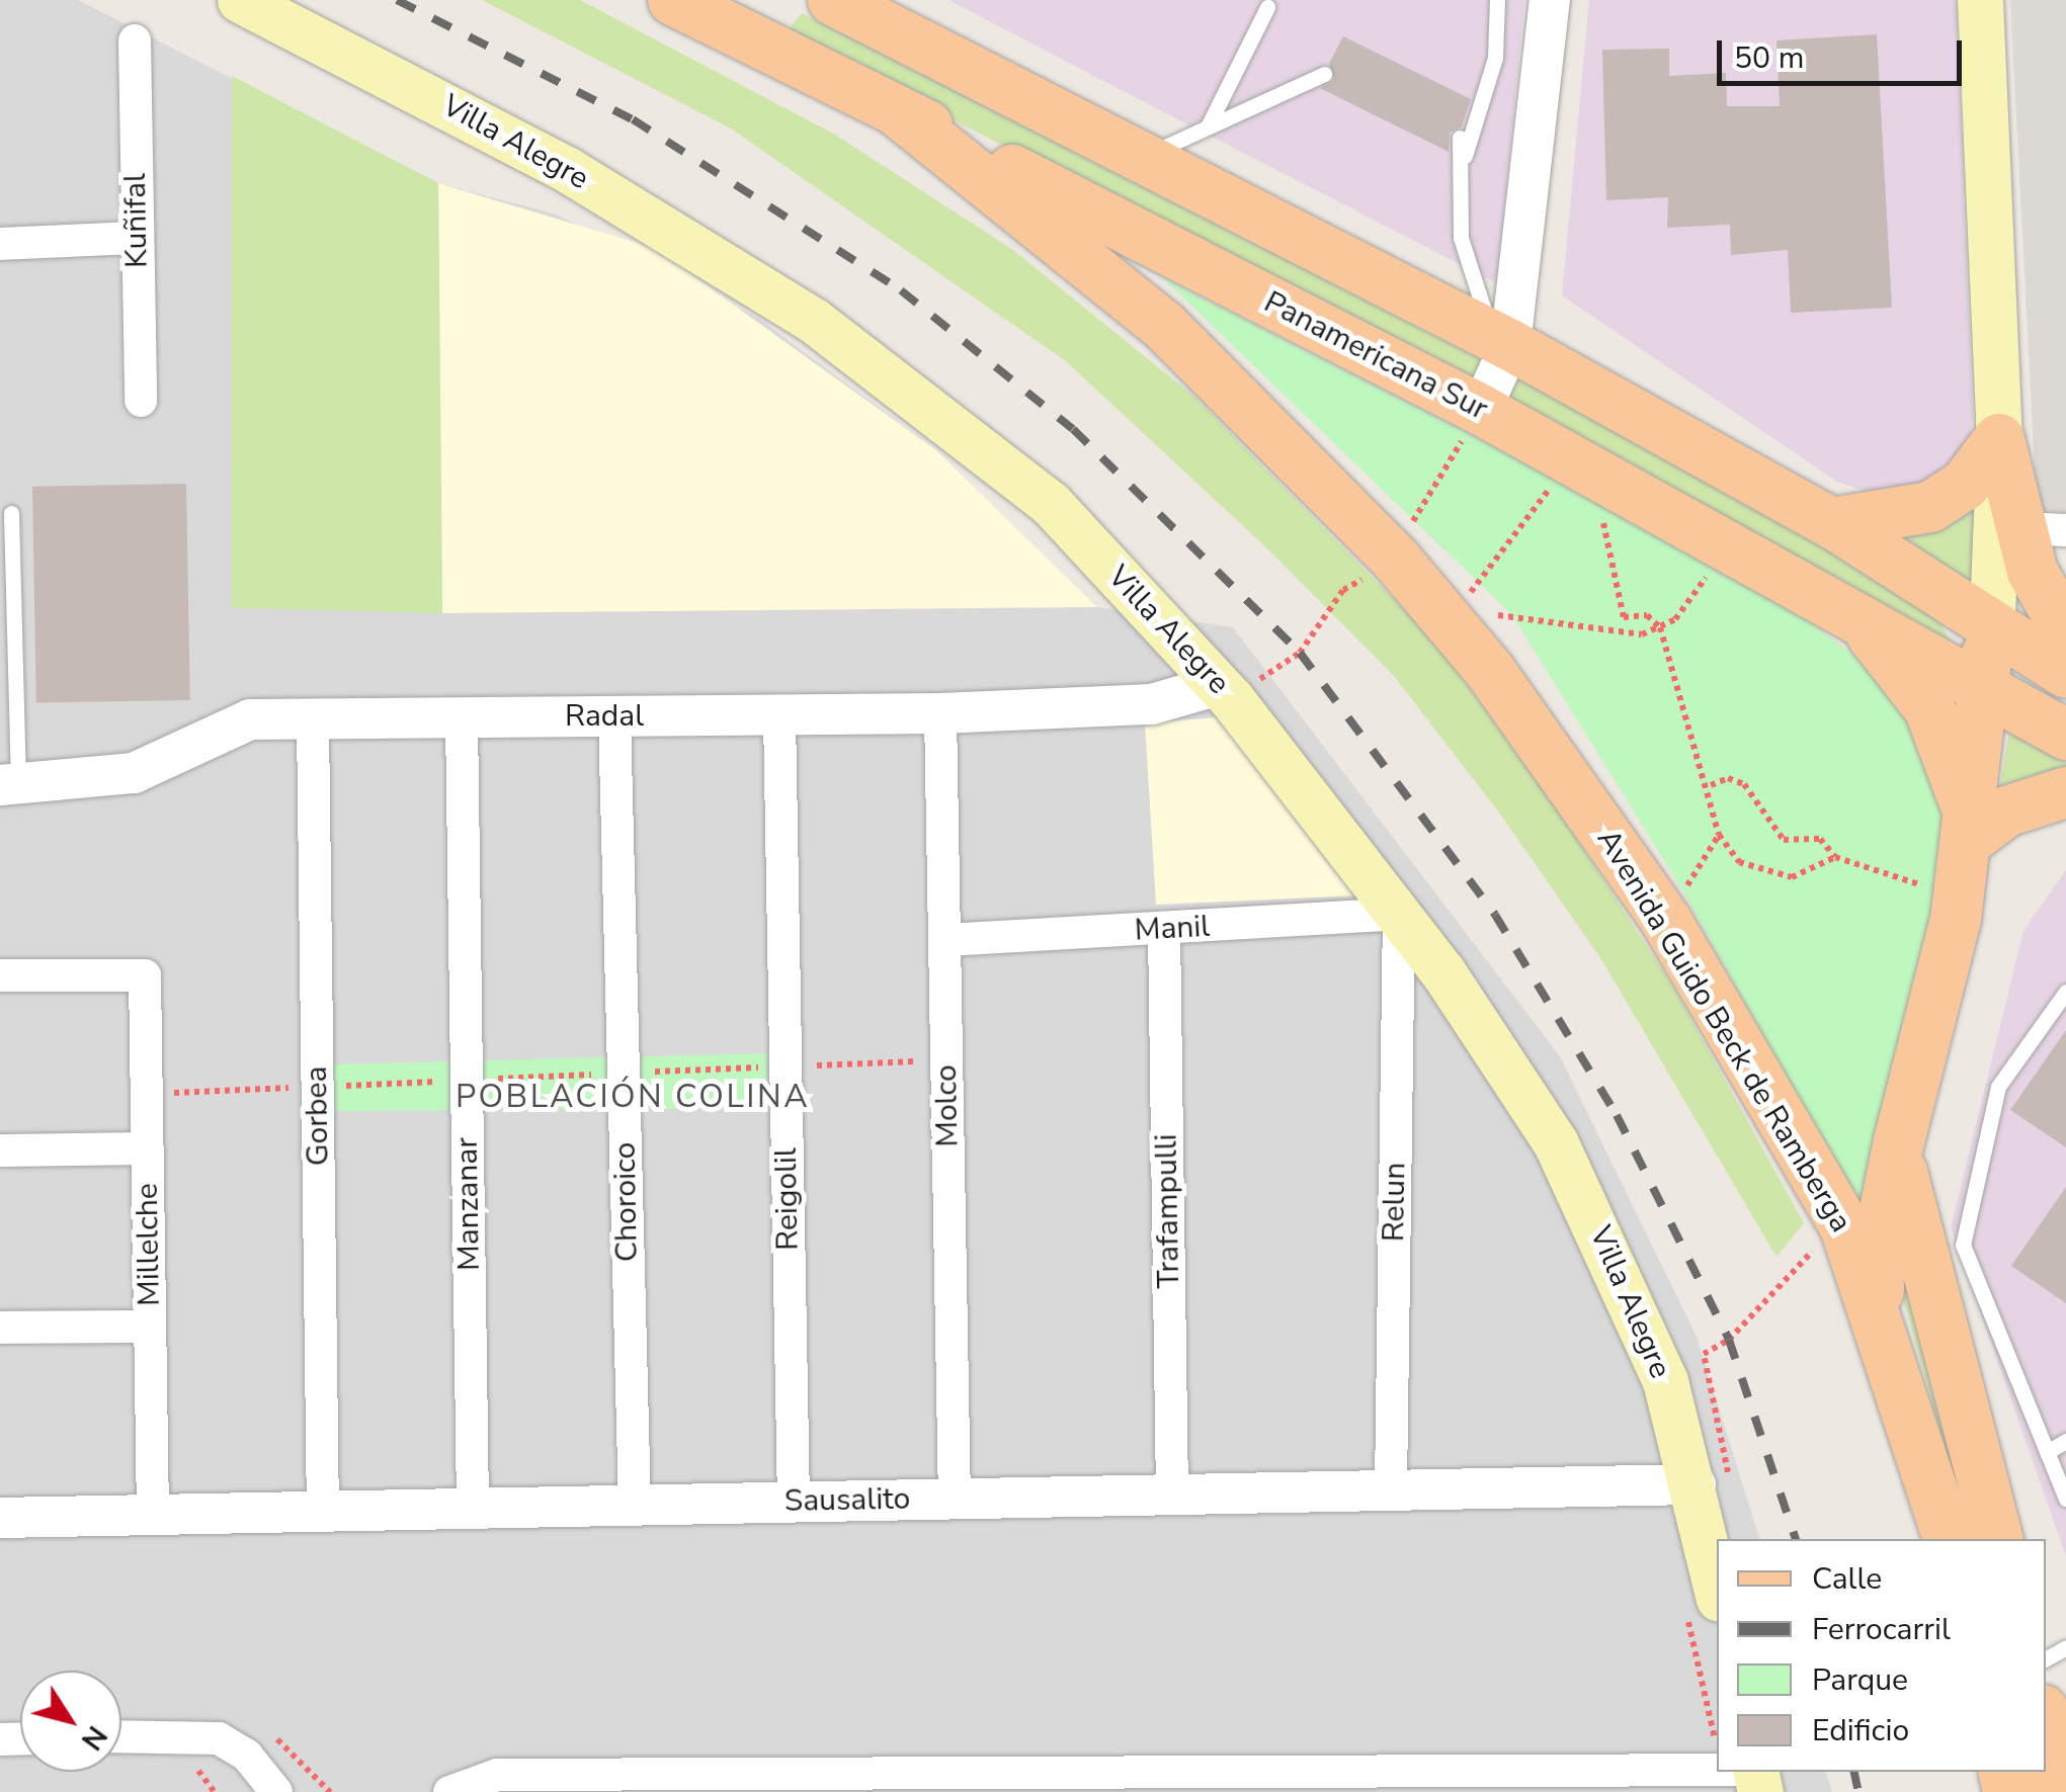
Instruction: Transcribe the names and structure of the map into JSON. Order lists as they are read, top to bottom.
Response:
{
  "streets": {
    "main road": ["Villa Alegre", "Panamericana Sur", "Avenida Guido Beck de Ramberga"],
    "street": [
      "Kuñifal",
      "Radal",
      "Manil",
      "Molco",
      "Gorbea",
      "Reigolil",
      "Choroico",
      "Relun",
      "Manzanar",
      "Trafampulli",
      "Millelche",
      "Sausalito"
    ]
  },
  "crossings": [
    ["Villa Alegre", "Radal"],
    ["Villa Alegre", "Manil"],
    ["Villa Alegre", "Relun"],
    ["Villa Alegre", "Sausalito"],
    ["Panamericana Sur", "Avenida Guido Beck de Ramberga"],
    ["Radal", "Molco"],
    ["Radal", "Gorbea"],
    ["Radal", "Reigolil"],
    ["Radal", "Choroico"],
    ["Radal", "Manzanar"],
    ["Manil", "Molco"],
    ["Manil", "Relun"],
    ["Manil", "Trafampulli"],
    ["Molco", "Sausalito"],
    ["Gorbea", "Sausalito"],
    ["Reigolil", "Sausalito"],
    ["Choroico", "Sausalito"],
    ["Relun", "Sausalito"],
    ["Manzanar", "Sausalito"],
    ["Trafampulli", "Sausalito"],
    ["Millelche", "Sausalito"]
  ],
  "districts": ["POBLACIÓN COLINA"],
  "legend": [
    "Calle",
    "Ferrocarril",
    "Parque",
    "Edificio"
  ],
  "scale_bar": "50 m",
  "north": "bottom right"
}
